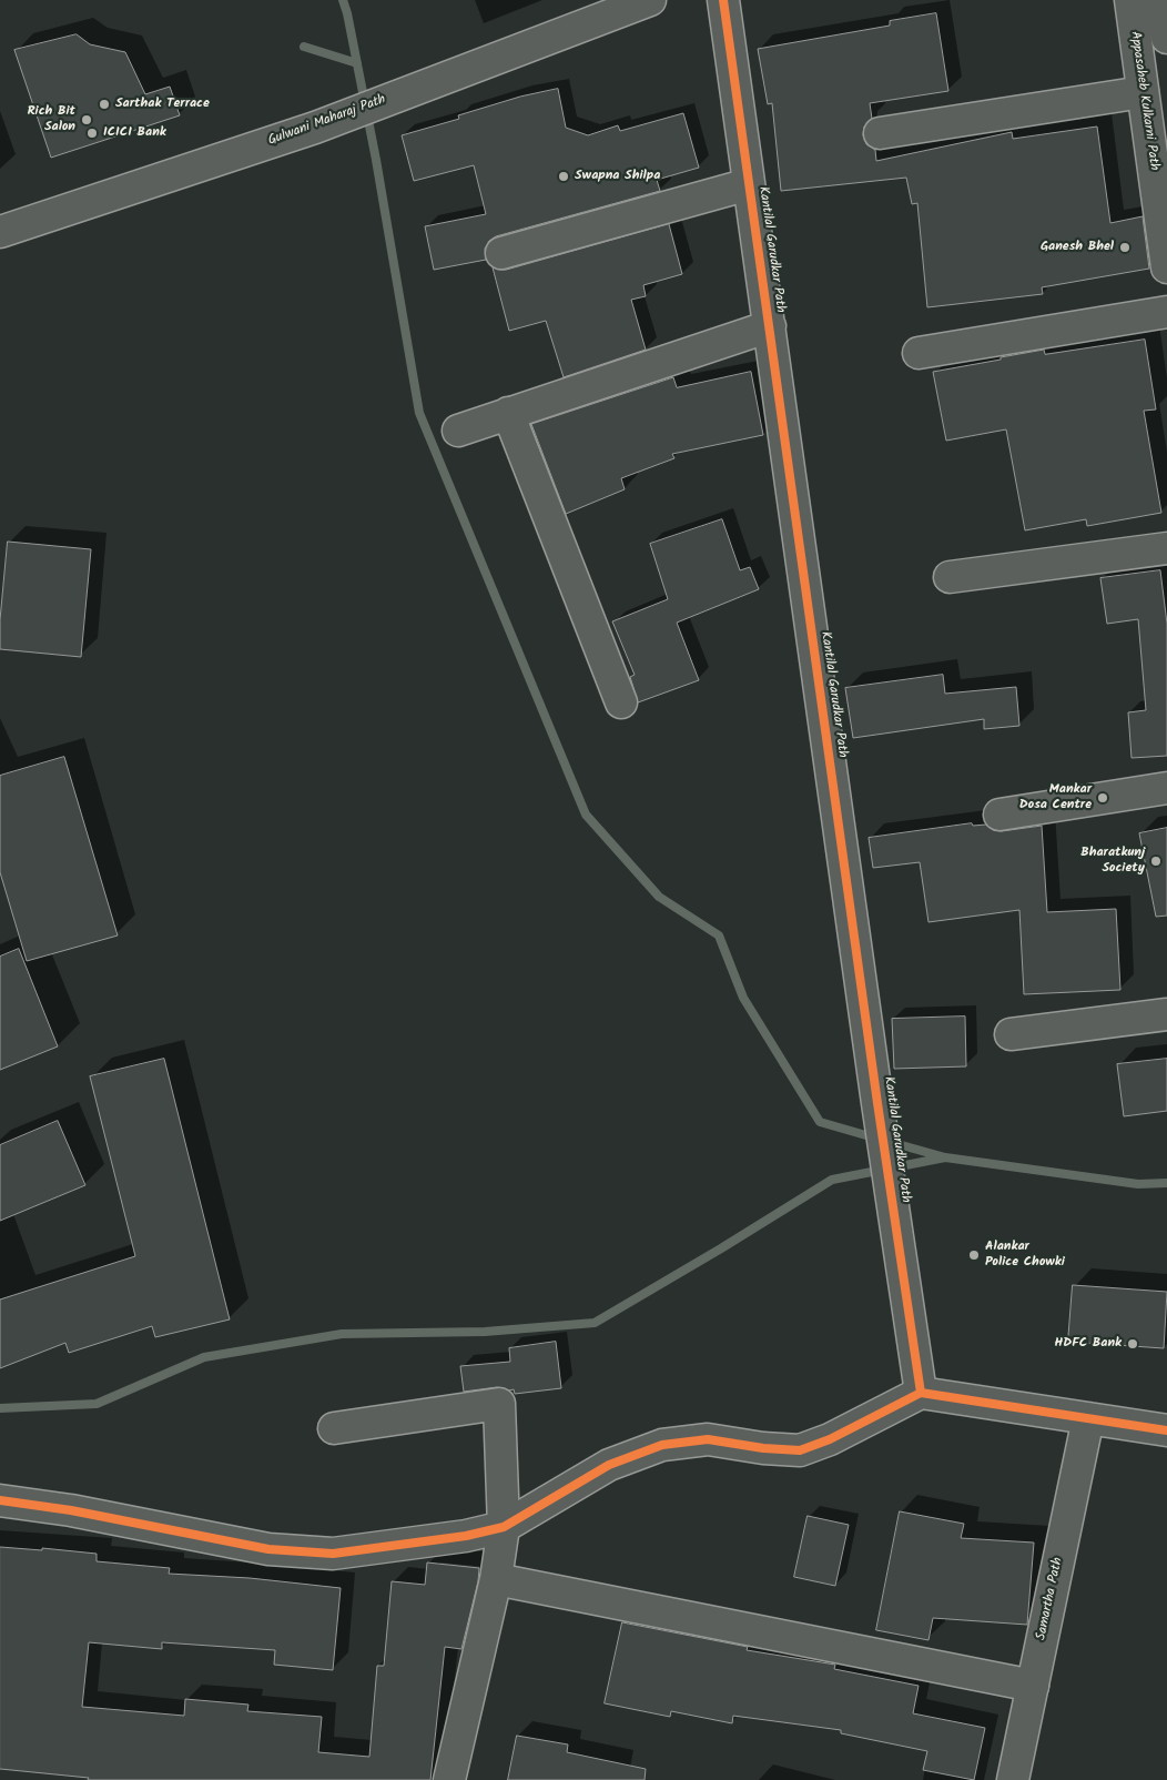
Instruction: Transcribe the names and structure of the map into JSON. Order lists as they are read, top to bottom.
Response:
{
  "streets": {
    "street": [
      "Appasaheb Kulkarni Path",
      "Gulwani Maharaj Path",
      "Kantilal Garudkar Path",
      "Samartha Path"
    ]
  },
  "places": [
    "Sarthak Terrace",
    "Rich Bit Salon",
    "ICICI Bank",
    "Swapna Shilpa",
    "Ganesh Bhel",
    "Mankar Dosa Centre",
    "Bharatkunj Society",
    "Alankar Police Chowki",
    "HDFC Bank"
  ]
}
